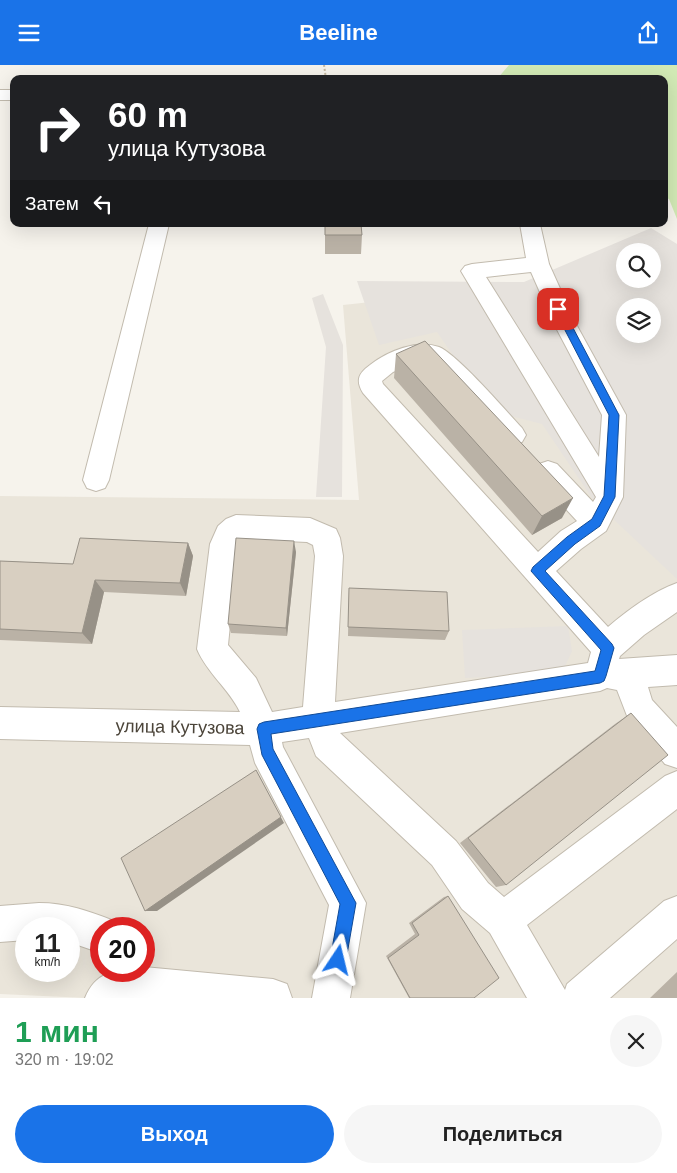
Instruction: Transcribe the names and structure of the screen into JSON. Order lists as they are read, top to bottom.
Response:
{
  "streets": {
    "street": ["улица Кутузова"]
  },
  "page": {
    "header": "Beeline",
    "turn": ["60 m", "улица Кутузова"],
    "then": "Затем",
    "speed": "11 km/h",
    "limit": "20",
    "heading": ["1 мин", "320 m · 19:02"],
    "buttons": ["Выход", "Поделиться"]
  }
}
